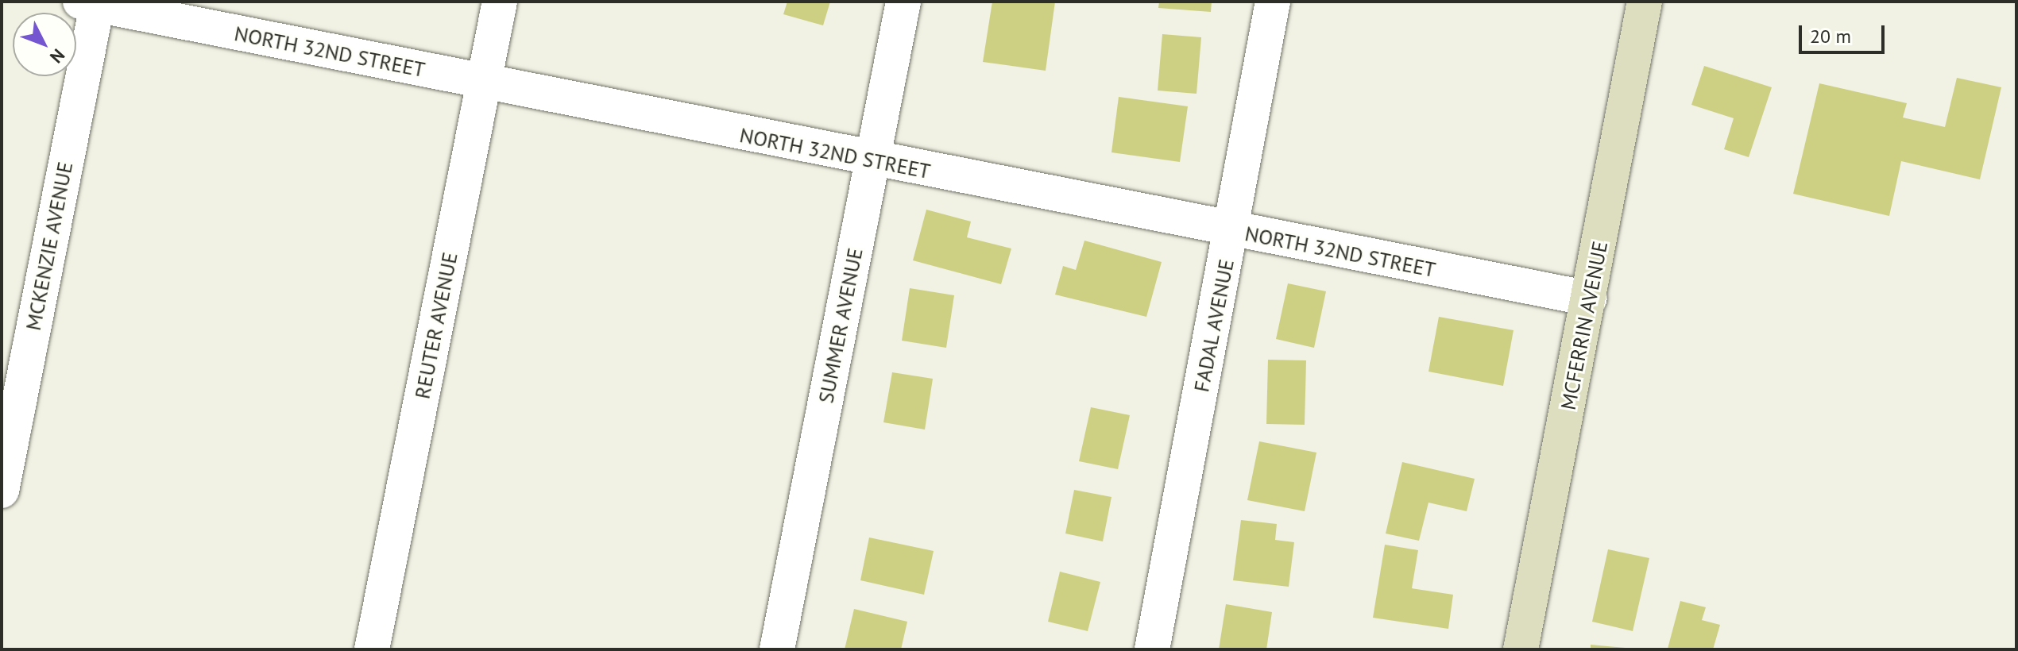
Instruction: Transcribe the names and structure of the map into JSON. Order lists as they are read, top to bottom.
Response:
{
  "streets": {
    "street": [
      "NORTH 32ND STREET",
      "MCKENZIE AVENUE",
      "REUTER AVENUE",
      "SUMMER AVENUE",
      "FADAL AVENUE",
      "MCFERRIN AVENUE"
    ]
  },
  "crossings": [
    ["NORTH 32ND STREET", "MCKENZIE AVENUE"],
    ["NORTH 32ND STREET", "REUTER AVENUE"],
    ["NORTH 32ND STREET", "SUMMER AVENUE"],
    ["NORTH 32ND STREET", "FADAL AVENUE"],
    ["NORTH 32ND STREET", "MCFERRIN AVENUE"]
  ],
  "scale_bar": "20 m",
  "north": "bottom right"
}
